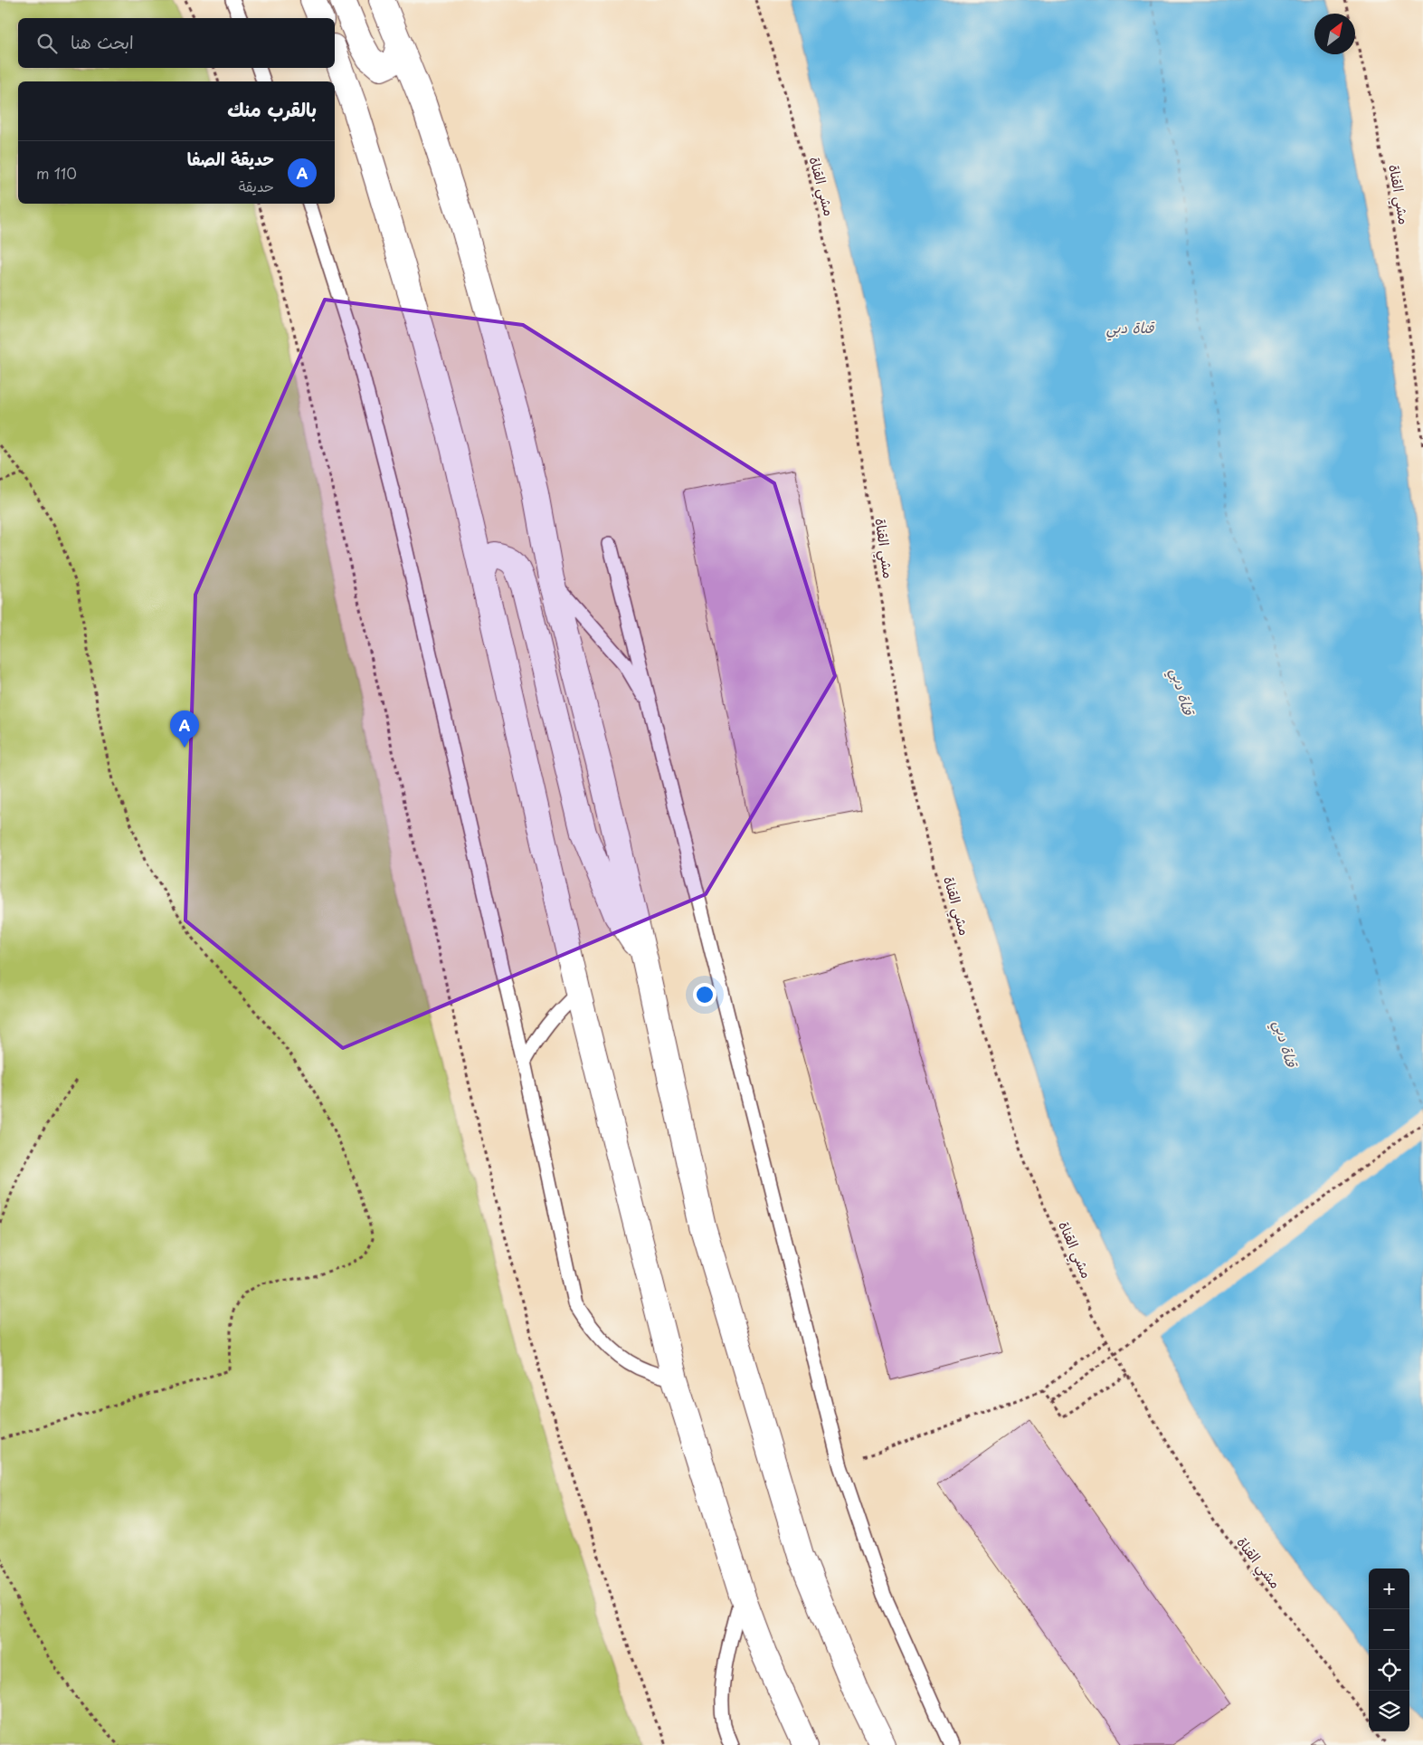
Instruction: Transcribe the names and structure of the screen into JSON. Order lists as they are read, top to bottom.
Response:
{
  "streets": {
    "path": ["مشي القناة"]
  },
  "water": ["قناة دبي"],
  "north": "top right",
  "page": {
    "search": "ابحث هنا",
    "heading": "بالقرب منك",
    "list": [
      {
        "mark": "A",
        "name": "حديقة الصفا",
        "note": "حديقة",
        "value": "110 m"
      }
    ],
    "pins": "A",
    "map_buttons": ["+", "−"]
  }
}
